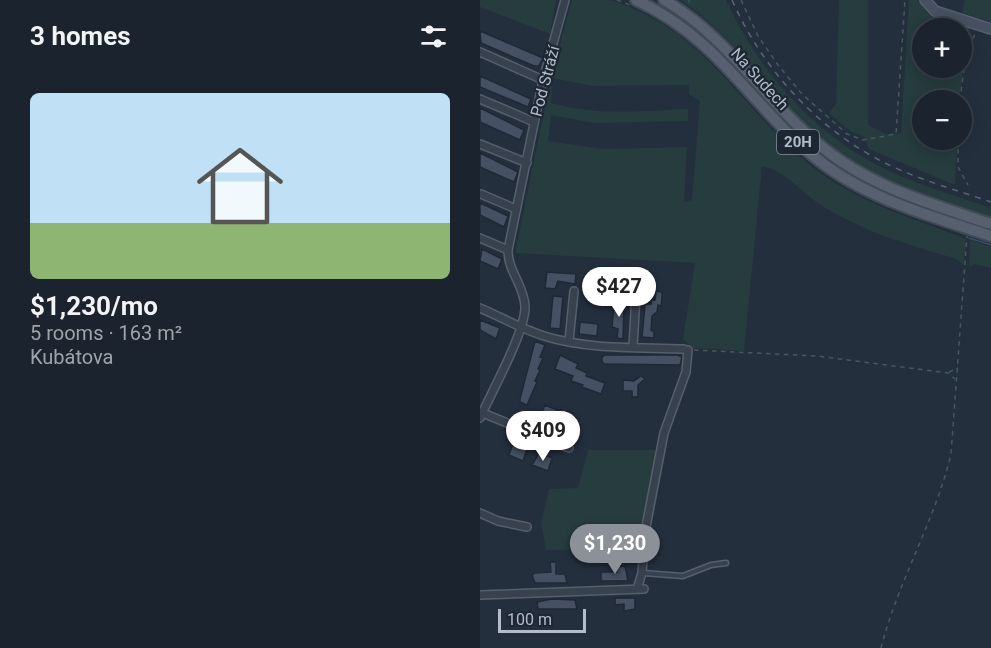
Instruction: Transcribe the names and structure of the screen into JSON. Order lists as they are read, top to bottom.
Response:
{
  "streets": {
    "main road": ["Na Sudech", "20H"],
    "street": ["Pod Stráží"]
  },
  "scale_bar": "100 m",
  "page": {
    "heading": "3 homes",
    "map_buttons": ["+", "−"],
    "list": [
      {
        "name": "$1,230/mo",
        "note": "5 rooms · 163 m² · Kubátova"
      }
    ],
    "price": ["$427", "$409", "$1,230"],
    "scale": "100 m"
  }
}
